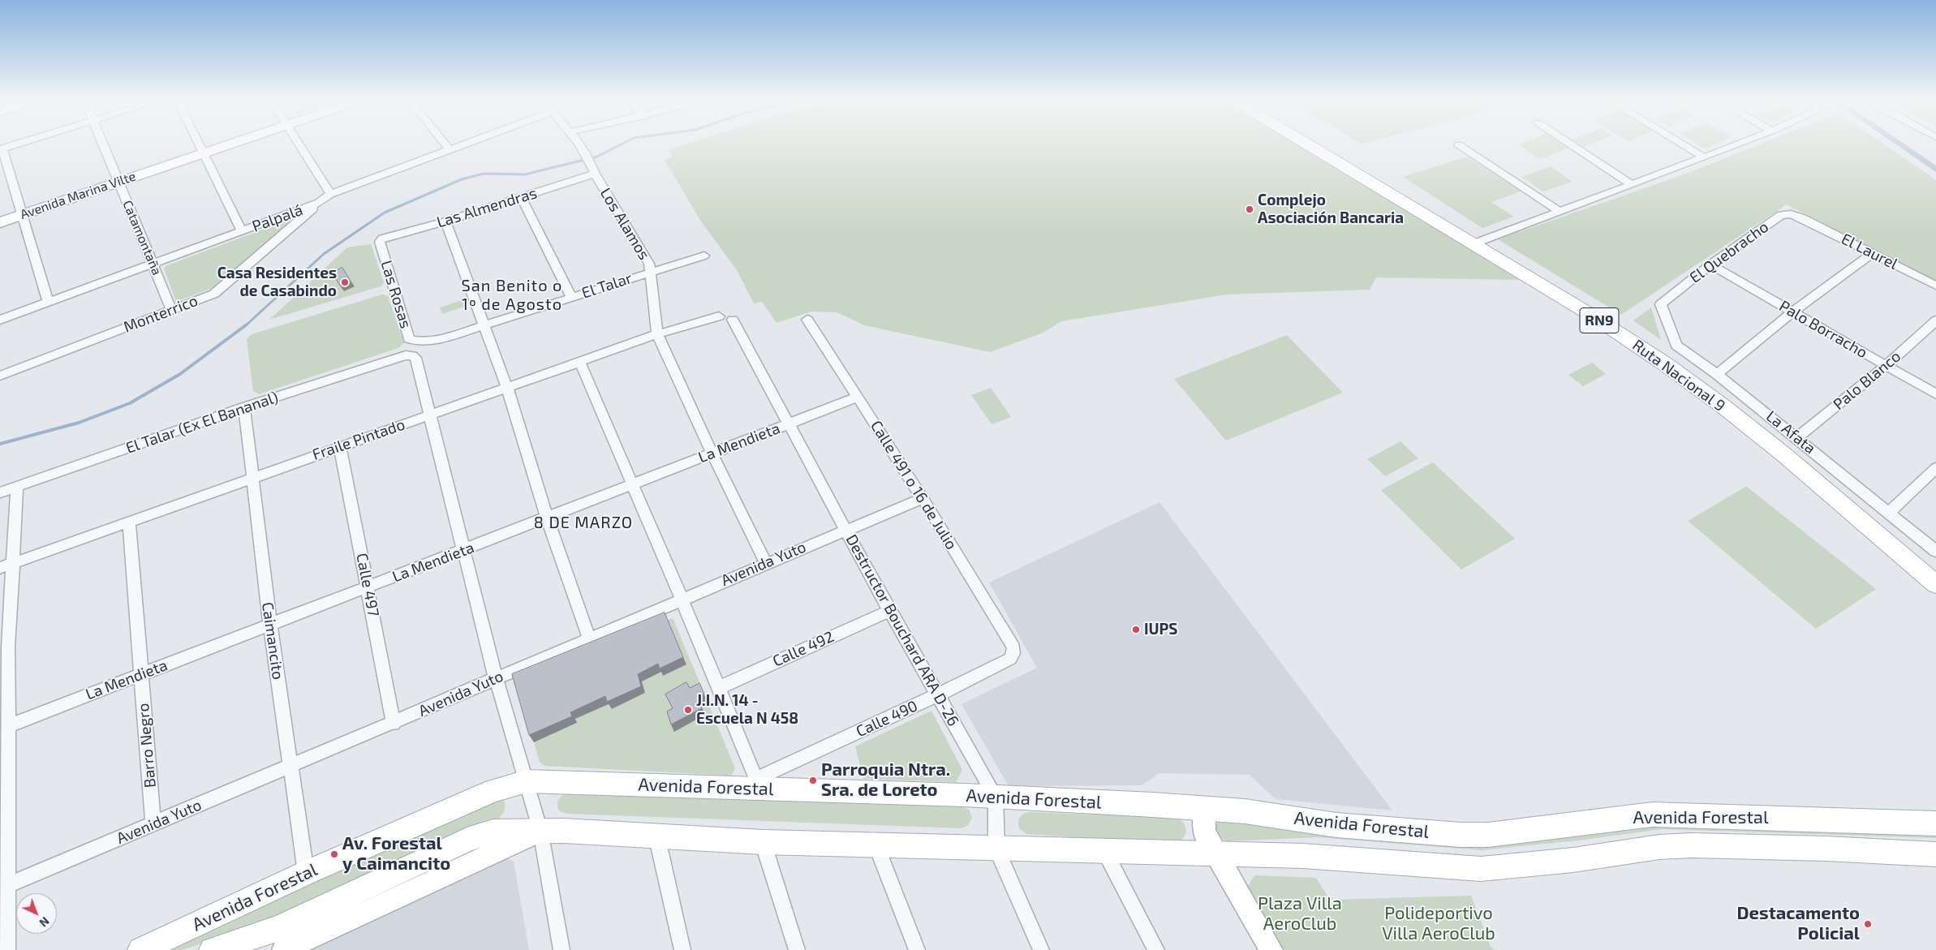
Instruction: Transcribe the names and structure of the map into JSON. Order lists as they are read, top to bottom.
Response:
{
  "streets": {
    "main road": ["RN9", "Ruta Nacional 9", "Avenida Forestal"],
    "street": [
      "Avenida Marina Vilte",
      "Las Almendras",
      "Palpalá",
      "Los Alamos",
      "Catamontaña",
      "El Laurel",
      "El Quebracho",
      "El Talar",
      "Las Rosas",
      "Monterrico",
      "Palo Borracho",
      "Palo Blanco",
      "El Talar (Ex El Bananal)",
      "La Afata",
      "Fraile Pintado",
      "La Mendieta",
      "Calle 491 o 16 de Julio",
      "Avenida Yuto",
      "Calle 497",
      "Destructor Bouchard ARA D-26",
      "Caimancito",
      "Calle 492",
      "Calle 490",
      "Barro Negro"
    ]
  },
  "crossings": [
    ["Avenida Marina Vilte", "Catamontaña"],
    ["Las Almendras", "Los Alamos"],
    ["Las Almendras", "Las Rosas"],
    ["Palpalá", "Catamontaña"],
    ["Palpalá", "Monterrico"],
    ["Los Alamos", "El Talar"],
    ["Los Alamos", "Fraile Pintado"],
    ["Los Alamos", "La Mendieta"],
    ["Los Alamos", "Avenida Yuto"],
    ["Catamontaña", "Monterrico"],
    ["El Laurel", "El Quebracho"],
    ["El Quebracho", "Palo Borracho"],
    ["El Quebracho", "La Afata"],
    ["El Talar", "Las Rosas"],
    ["Palo Borracho", "Palo Blanco"],
    ["Palo Blanco", "La Afata"],
    ["El Talar (Ex El Bananal)", "Fraile Pintado"],
    ["El Talar (Ex El Bananal)", "Caimancito"],
    ["Fraile Pintado", "Calle 497"],
    ["Fraile Pintado", "Caimancito"],
    ["Fraile Pintado", "Barro Negro"],
    ["La Mendieta", "Calle 491 o 16 de Julio"],
    ["La Mendieta", "Calle 497"],
    ["La Mendieta", "Destructor Bouchard ARA D-26"],
    ["La Mendieta", "Caimancito"],
    ["La Mendieta", "Barro Negro"],
    ["Calle 491 o 16 de Julio", "Avenida Yuto"],
    ["Calle 491 o 16 de Julio", "Calle 490"],
    ["Avenida Yuto", "Calle 497"],
    ["Avenida Yuto", "Destructor Bouchard ARA D-26"],
    ["Avenida Yuto", "Caimancito"],
    ["Avenida Yuto", "Barro Negro"],
    ["Destructor Bouchard ARA D-26", "Calle 492"],
    ["Destructor Bouchard ARA D-26", "Calle 490"],
    ["Destructor Bouchard ARA D-26", "Avenida Forestal"],
    ["Caimancito", "Avenida Forestal"],
    ["Calle 490", "Avenida Forestal"]
  ],
  "districts": ["San Benito o 1º de Agosto", "8 DE MARZO"],
  "parks": ["Plaza Villa AeroClub", "Polideportivo Villa AeroClub"],
  "places": [
    "Complejo Asociación Bancaria",
    "Casa Residentes de Casabindo",
    "IUPS",
    "J.I.N. 14 - Escuela N 458",
    "Parroquia Ntra. Sra. de Loreto",
    "Av. Forestal y Caimancito",
    "Destacamento Policial"
  ],
  "north": "bottom right"
}
